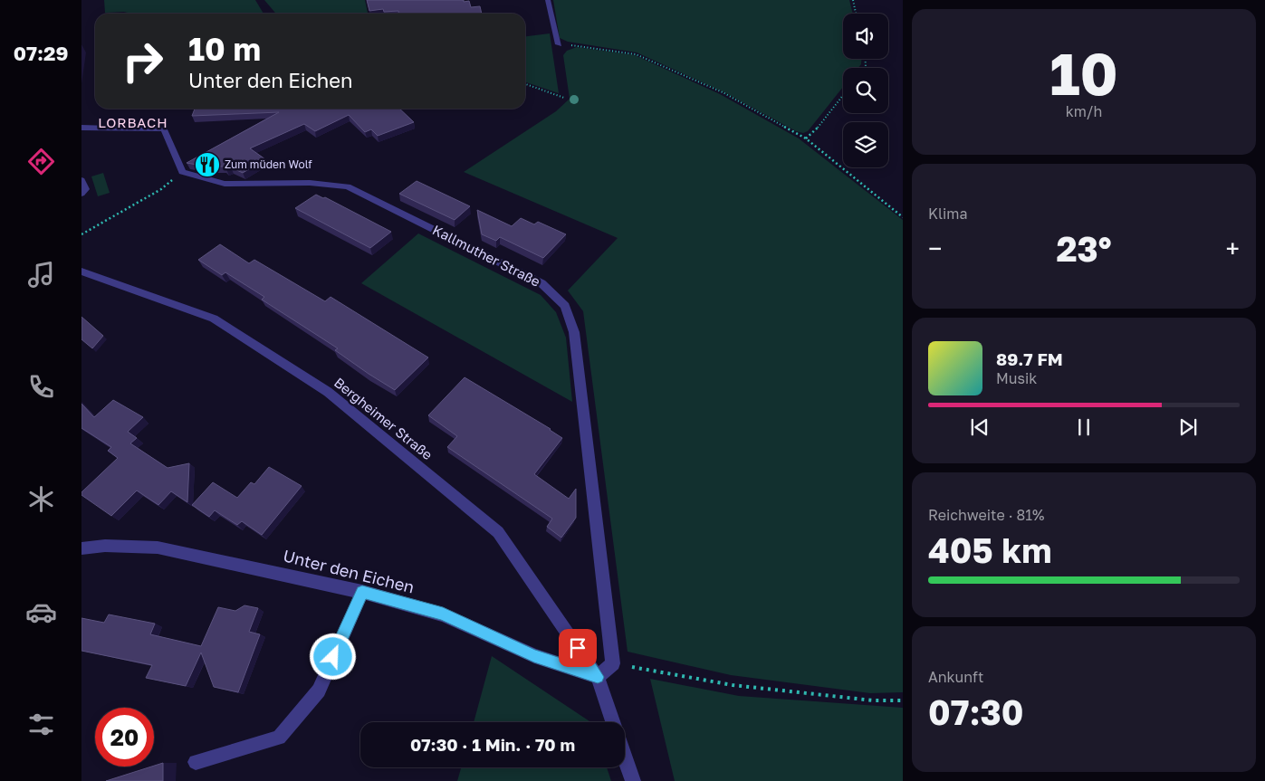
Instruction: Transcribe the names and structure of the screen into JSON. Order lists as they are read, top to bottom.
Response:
{
  "streets": {
    "street": ["Kallmuther Straße", "Bergheimer Straße", "Unter den Eichen"]
  },
  "crossings": [
    ["Bergheimer Straße", "Unter den Eichen"]
  ],
  "districts": ["LORBACH"],
  "places": {
    "restaurant": ["Zum müden Wolf"]
  },
  "page": {
    "tabs": "07:29",
    "tile": [
      ["10", "km/h"],
      "Klima",
      ["Reichweite · 81%", "405 km"],
      ["Ankunft", "07:30"]
    ],
    "turn": ["10 m", "Unter den Eichen"],
    "heat": ["−", "23°", "+"],
    "song": ["89.7 FM", "Musik"],
    "limit": "20",
    "trip": "07:30 · 1 Min. · 70 m"
  }
}
